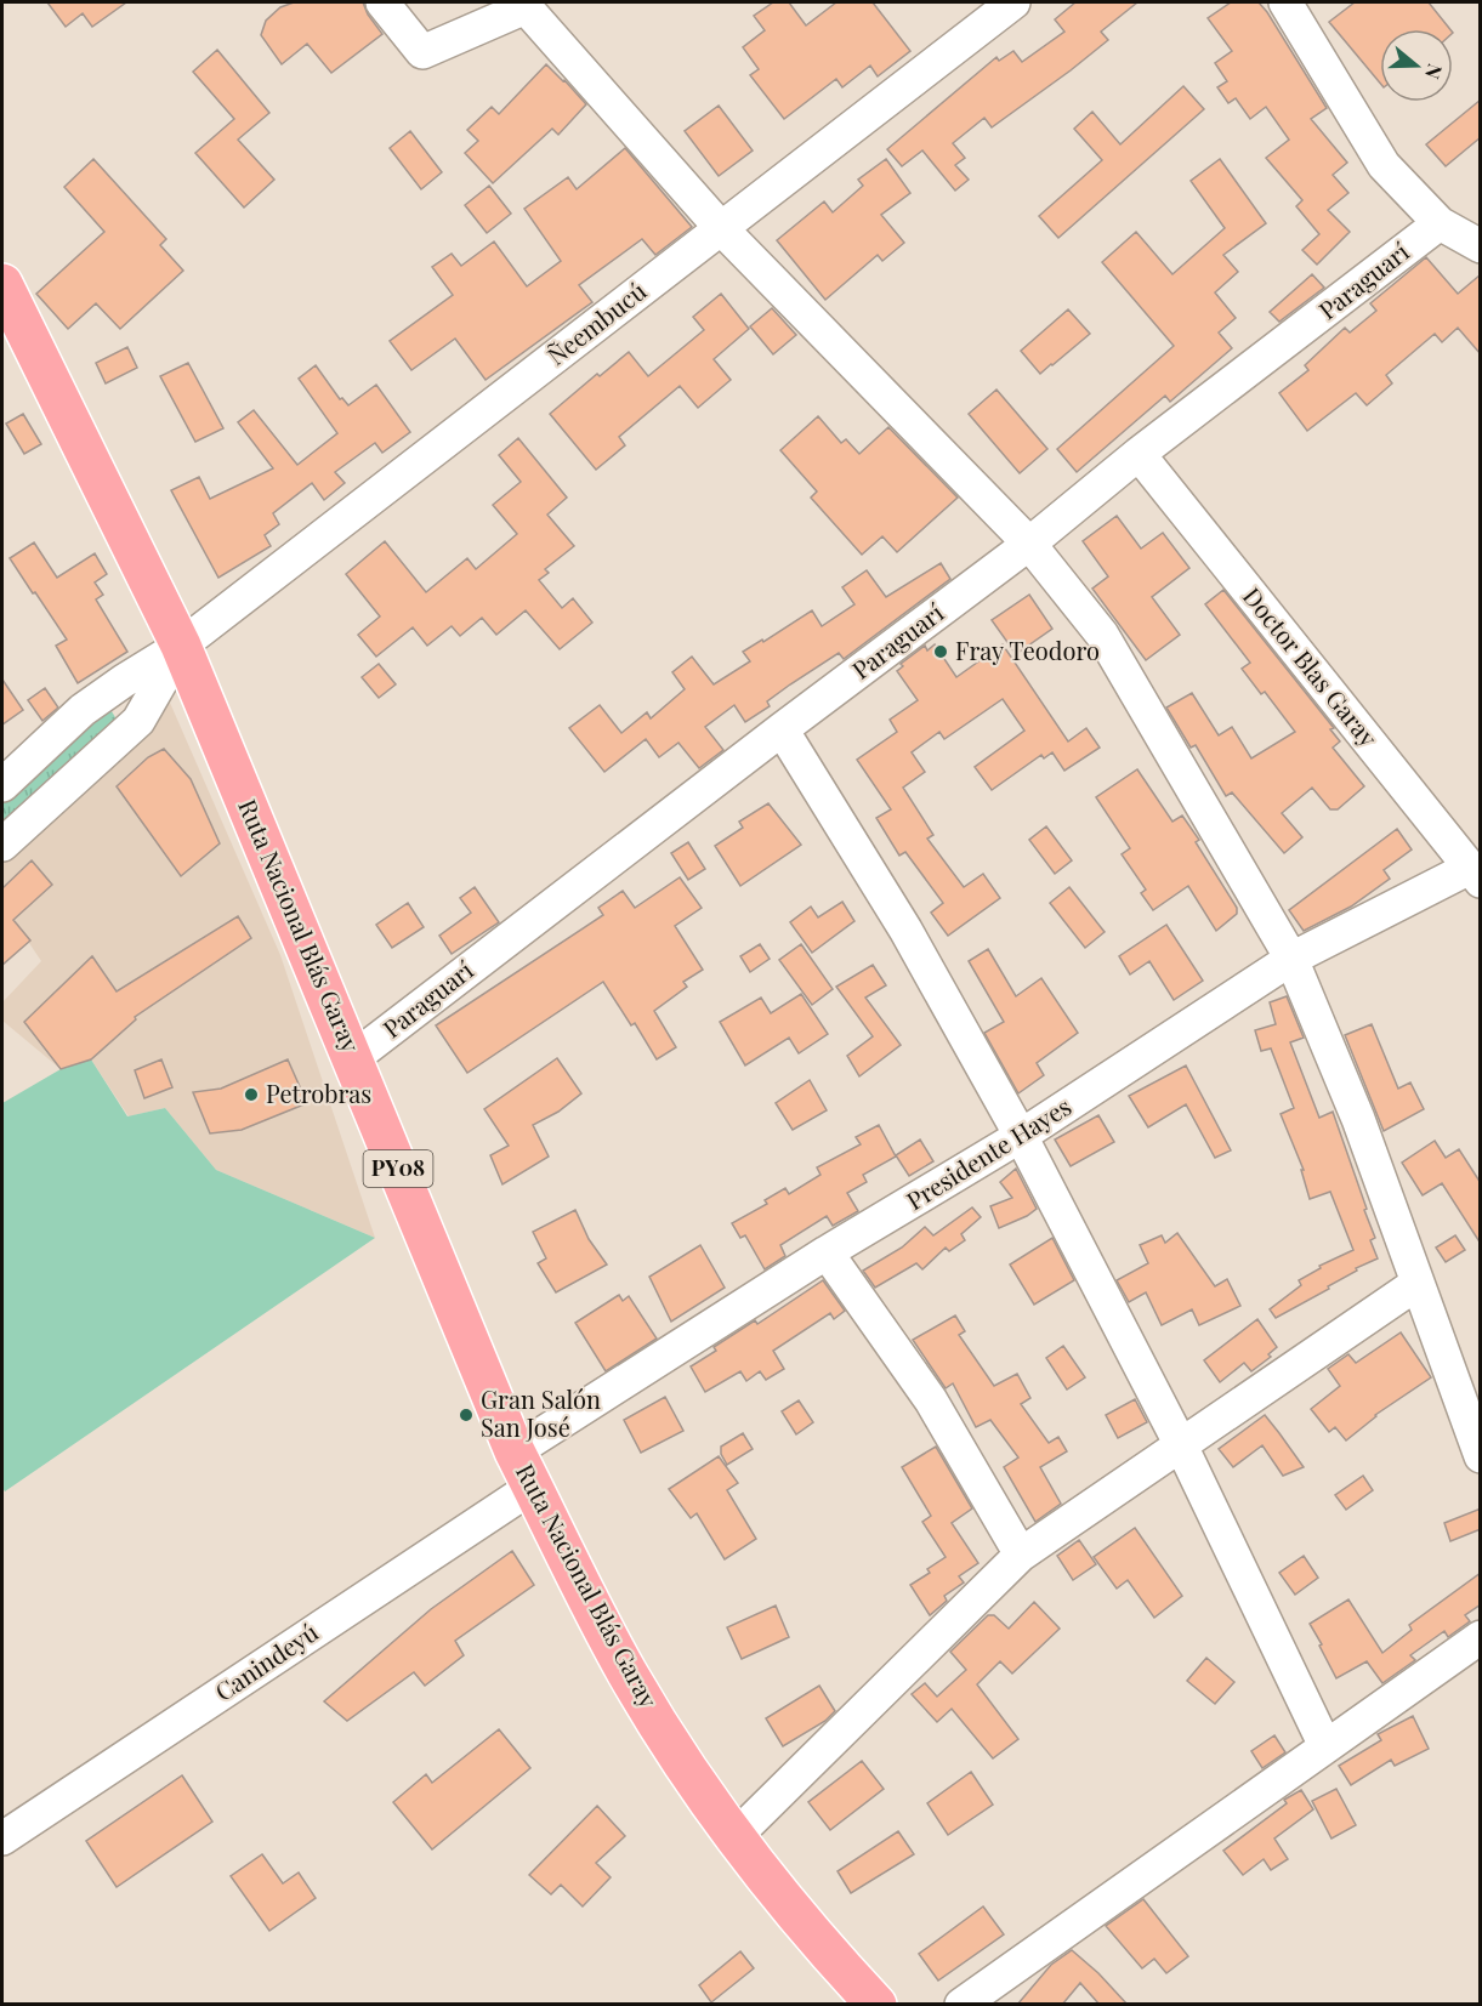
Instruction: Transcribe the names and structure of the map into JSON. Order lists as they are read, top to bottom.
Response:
{
  "streets": {
    "highway": ["Ruta Nacional Blás Garay", "PY08"],
    "street": [
      "Paraguarí",
      "Ñeembucú",
      "Doctor Blas Garay",
      "Presidente Hayes",
      "Canindeyú"
    ]
  },
  "crossings": [
    ["Paraguarí", "Doctor Blas Garay"],
    ["Paraguarí", "Ruta Nacional Blás Garay"],
    ["Ñeembucú", "Ruta Nacional Blás Garay"],
    ["Doctor Blas Garay", "Presidente Hayes"],
    ["Ruta Nacional Blás Garay", "Presidente Hayes"],
    ["Ruta Nacional Blás Garay", "Canindeyú"]
  ],
  "places": ["Fray Teodoro", "Petrobras", "Gran Salón San José"],
  "north": "right"
}
